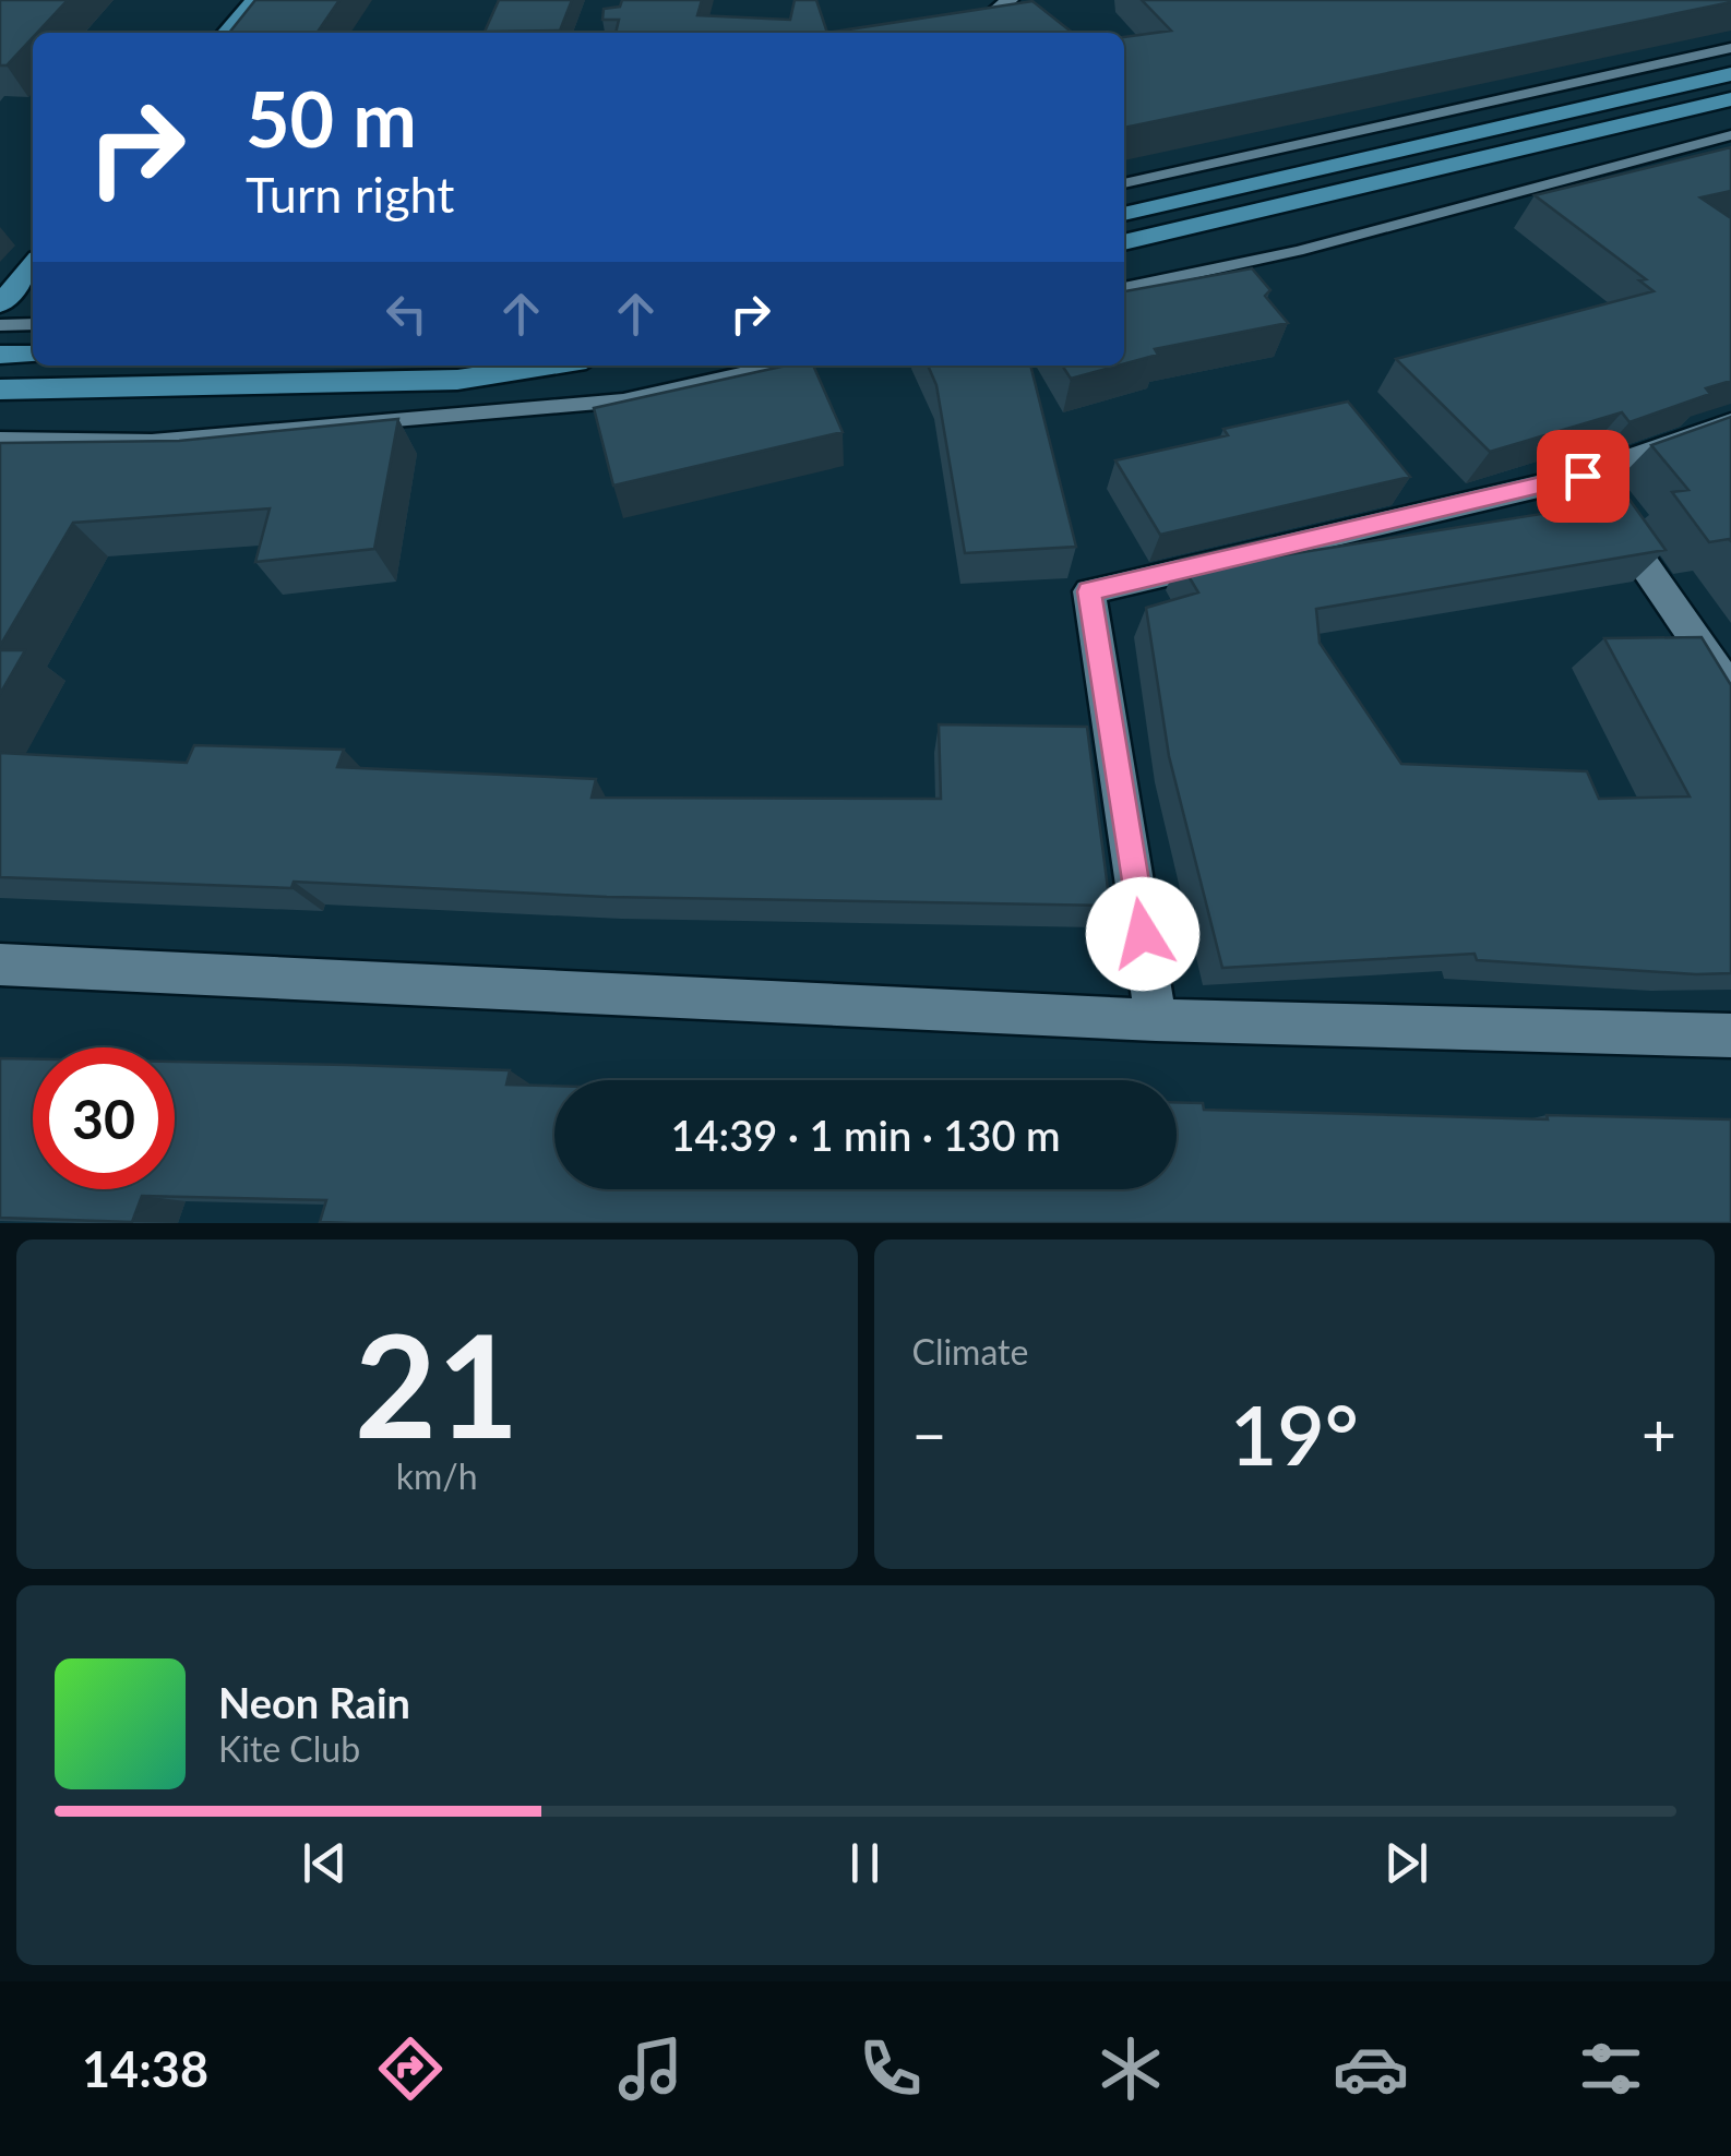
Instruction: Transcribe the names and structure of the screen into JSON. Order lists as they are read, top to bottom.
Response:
{
  "page": {
    "turn": ["50 m", "Turn right"],
    "limit": "30",
    "trip": "14:39 · 1 min · 130 m",
    "tile": [
      ["21", "km/h"],
      "Climate"
    ],
    "heat": ["−", "19°", "+"],
    "song": ["Neon Rain", "Kite Club"],
    "tabs": "14:38"
  }
}
